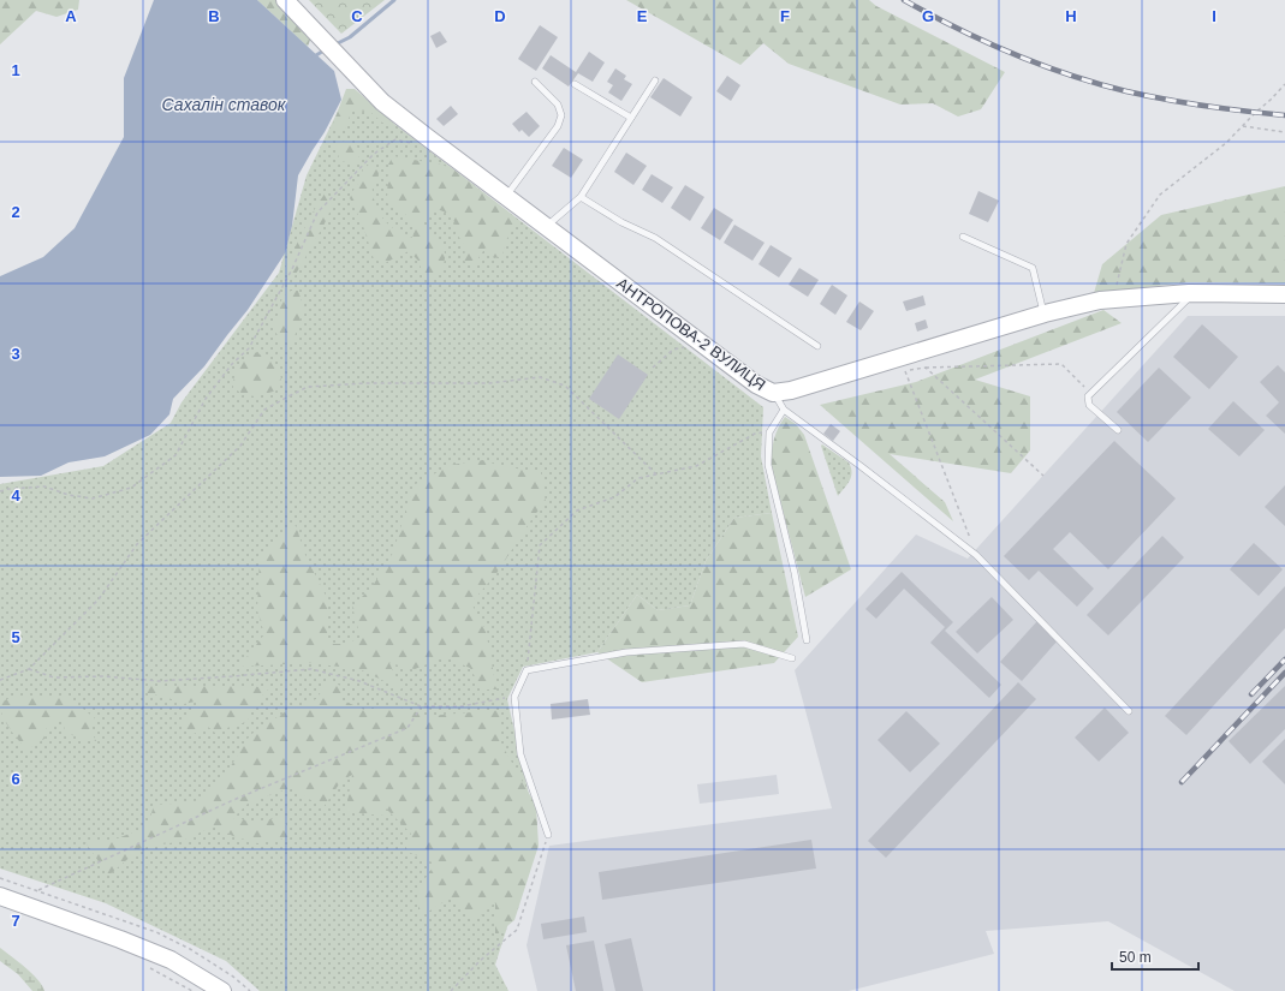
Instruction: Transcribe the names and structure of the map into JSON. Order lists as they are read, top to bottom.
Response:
{
  "streets": {
    "street": ["АНТРОПОВА-2 ВУЛИЦЯ"]
  },
  "water": ["Сахалін ставок"],
  "scale_bar": "50 m",
  "grid": {
    "columns": [
      "A",
      "B",
      "C",
      "D",
      "E",
      "F",
      "G",
      "H",
      "I"
    ],
    "rows": [
      "1",
      "2",
      "3",
      "4",
      "5",
      "6",
      "7"
    ]
  }
}
